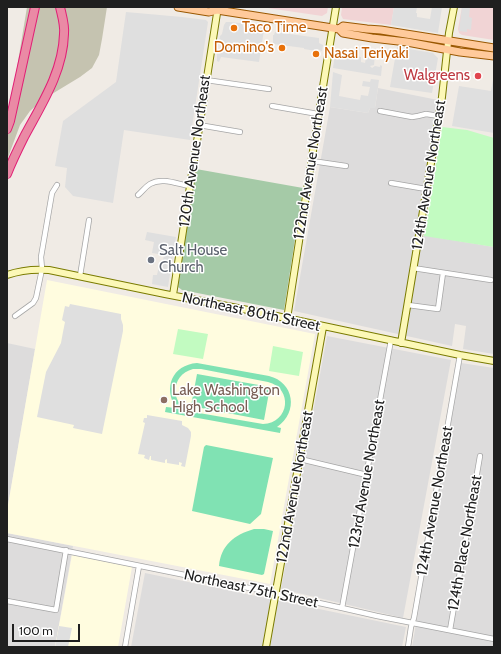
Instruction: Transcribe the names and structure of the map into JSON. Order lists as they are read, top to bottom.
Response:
{
  "streets": {
    "street": [
      "120th Avenue Northeast",
      "122nd Avenue Northeast",
      "124th Avenue Northeast",
      "Northeast 80th Street",
      "123rd Avenue Northeast",
      "124th Place Northeast",
      "Northeast 75th Street"
    ]
  },
  "crossings": [
    ["120th Avenue Northeast", "Northeast 80th Street"],
    ["122nd Avenue Northeast", "Northeast 80th Street"],
    ["122nd Avenue Northeast", "Northeast 75th Street"],
    ["124th Avenue Northeast", "Northeast 80th Street"],
    ["124th Avenue Northeast", "Northeast 75th Street"],
    ["Northeast 80th Street", "123rd Avenue Northeast"],
    ["123rd Avenue Northeast", "Northeast 75th Street"],
    ["124th Place Northeast", "Northeast 75th Street"]
  ],
  "places": [
    "Taco Time",
    "Domino's",
    "Nasai Teriyaki",
    "Walgreens",
    "Salt House Church",
    "Lake Washington High School"
  ],
  "scale_bar": "100 m"
}
